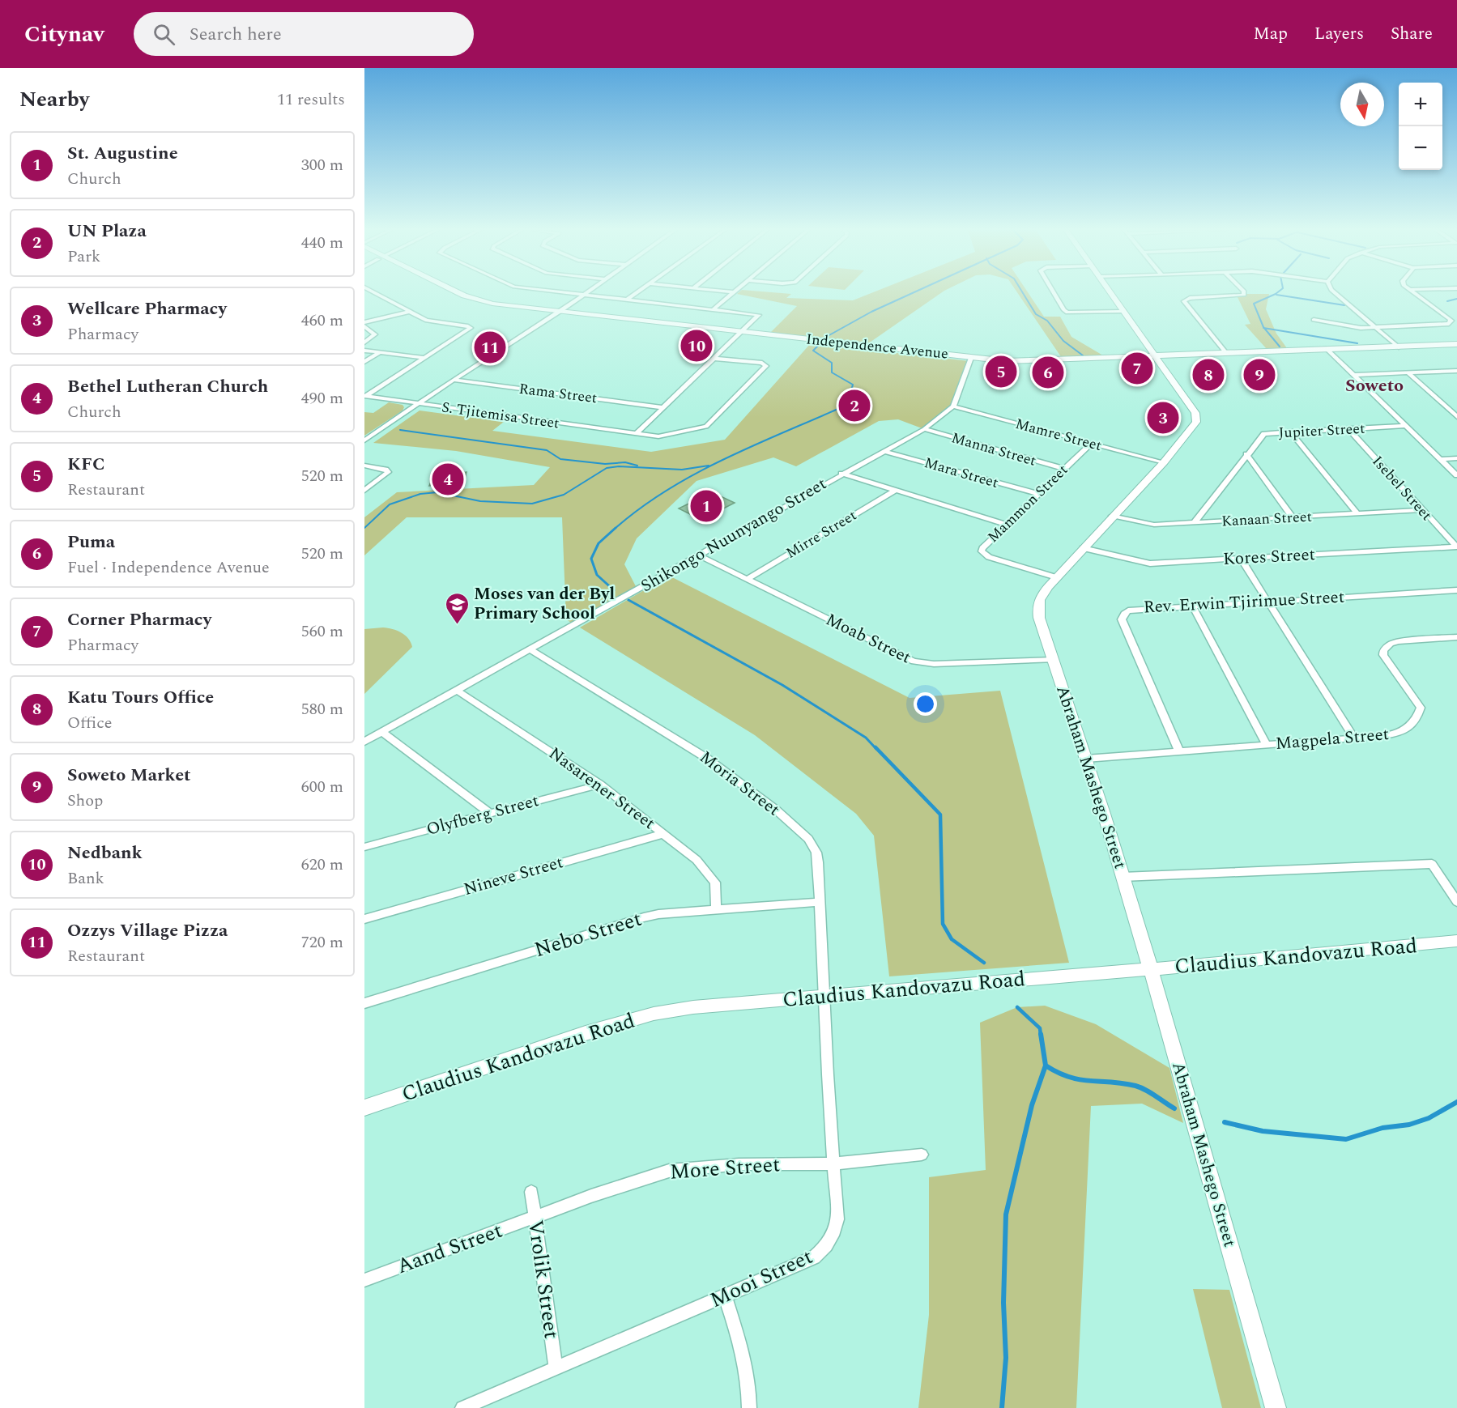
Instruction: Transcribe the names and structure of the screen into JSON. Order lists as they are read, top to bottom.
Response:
{
  "streets": {
    "main road": ["Independence Avenue", "Abraham Mashego Street", "Claudius Kandovazu Road"],
    "street": [
      "Rama Street",
      "S. Tjitemisa Street",
      "Jupiter Street",
      "Mamre Street",
      "Manna Street",
      "Mara Street",
      "Isebel Street",
      "Mammon Street",
      "Kanaan Street",
      "Mirre Street",
      "Shikongo Nuunyango Street",
      "Kores Street",
      "Rev. Erwin Tjirimue Street",
      "Moab Street",
      "Magpela Street",
      "Moria Street",
      "Nasarener Street",
      "Olyfberg Street",
      "Nineve Street",
      "Nebo Street",
      "More Street",
      "Aand Street",
      "Mooi Street",
      "Vrolik Street"
    ]
  },
  "crossings": [
    ["Independence Avenue", "Abraham Mashego Street"],
    ["Jupiter Street", "Isebel Street"],
    ["Jupiter Street", "Kanaan Street"],
    ["Mamre Street", "Mammon Street"],
    ["Mamre Street", "Shikongo Nuunyango Street"],
    ["Mamre Street", "Abraham Mashego Street"],
    ["Manna Street", "Mammon Street"],
    ["Manna Street", "Shikongo Nuunyango Street"],
    ["Mara Street", "Mammon Street"],
    ["Mara Street", "Shikongo Nuunyango Street"],
    ["Isebel Street", "Kanaan Street"],
    ["Isebel Street", "Kores Street"],
    ["Mammon Street", "Abraham Mashego Street"],
    ["Kanaan Street", "Abraham Mashego Street"],
    ["Mirre Street", "Moab Street"],
    ["Shikongo Nuunyango Street", "Moab Street"],
    ["Shikongo Nuunyango Street", "Moria Street"],
    ["Shikongo Nuunyango Street", "Nasarener Street"],
    ["Kores Street", "Abraham Mashego Street"],
    ["Rev. Erwin Tjirimue Street", "Magpela Street"],
    ["Moab Street", "Abraham Mashego Street"],
    ["Magpela Street", "Abraham Mashego Street"],
    ["Abraham Mashego Street", "Claudius Kandovazu Road"],
    ["Moria Street", "Nebo Street"],
    ["Moria Street", "Claudius Kandovazu Road"],
    ["Moria Street", "Mooi Street"],
    ["Nasarener Street", "Olyfberg Street"],
    ["Nasarener Street", "Nineve Street"],
    ["Nasarener Street", "Nebo Street"],
    ["Claudius Kandovazu Road", "Mooi Street"],
    ["More Street", "Aand Street"],
    ["More Street", "Mooi Street"],
    ["More Street", "Vrolik Street"],
    ["Aand Street", "Vrolik Street"],
    ["Mooi Street", "Vrolik Street"]
  ],
  "districts": ["Soweto"],
  "places": {
    "school or university": ["Moses van der Byl Primary School"]
  },
  "north": "bottom",
  "page": {
    "header": "Citynav",
    "search": "Search here",
    "nav": ["Map", "Layers", "Share"],
    "heading": ["Nearby", "11 results"],
    "map_buttons": ["+", "−"],
    "list": [
      {
        "mark": "1",
        "name": "St. Augustine",
        "note": "Church",
        "value": "300 m"
      },
      {
        "mark": "2",
        "name": "UN Plaza",
        "note": "Park",
        "value": "440 m"
      },
      {
        "mark": "3",
        "name": "Wellcare Pharmacy",
        "note": "Pharmacy",
        "value": "460 m"
      },
      {
        "mark": "4",
        "name": "Bethel Lutheran Church",
        "note": "Church",
        "value": "490 m"
      },
      {
        "mark": "5",
        "name": "KFC",
        "note": "Restaurant",
        "value": "520 m"
      },
      {
        "mark": "6",
        "name": "Puma",
        "note": "Fuel · Independence Avenue",
        "value": "520 m"
      },
      {
        "mark": "7",
        "name": "Corner Pharmacy",
        "note": "Pharmacy",
        "value": "560 m"
      },
      {
        "mark": "8",
        "name": "Katu Tours Office",
        "note": "Office",
        "value": "580 m"
      },
      {
        "mark": "9",
        "name": "Soweto Market",
        "note": "Shop",
        "value": "600 m"
      },
      {
        "mark": "10",
        "name": "Nedbank",
        "note": "Bank",
        "value": "620 m"
      },
      {
        "mark": "11",
        "name": "Ozzys Village Pizza",
        "note": "Restaurant",
        "value": "720 m"
      }
    ],
    "pins": [
      "10",
      "11",
      "7",
      "5",
      "6",
      "8",
      "9",
      "2",
      "3",
      "4",
      "1"
    ]
  }
}
